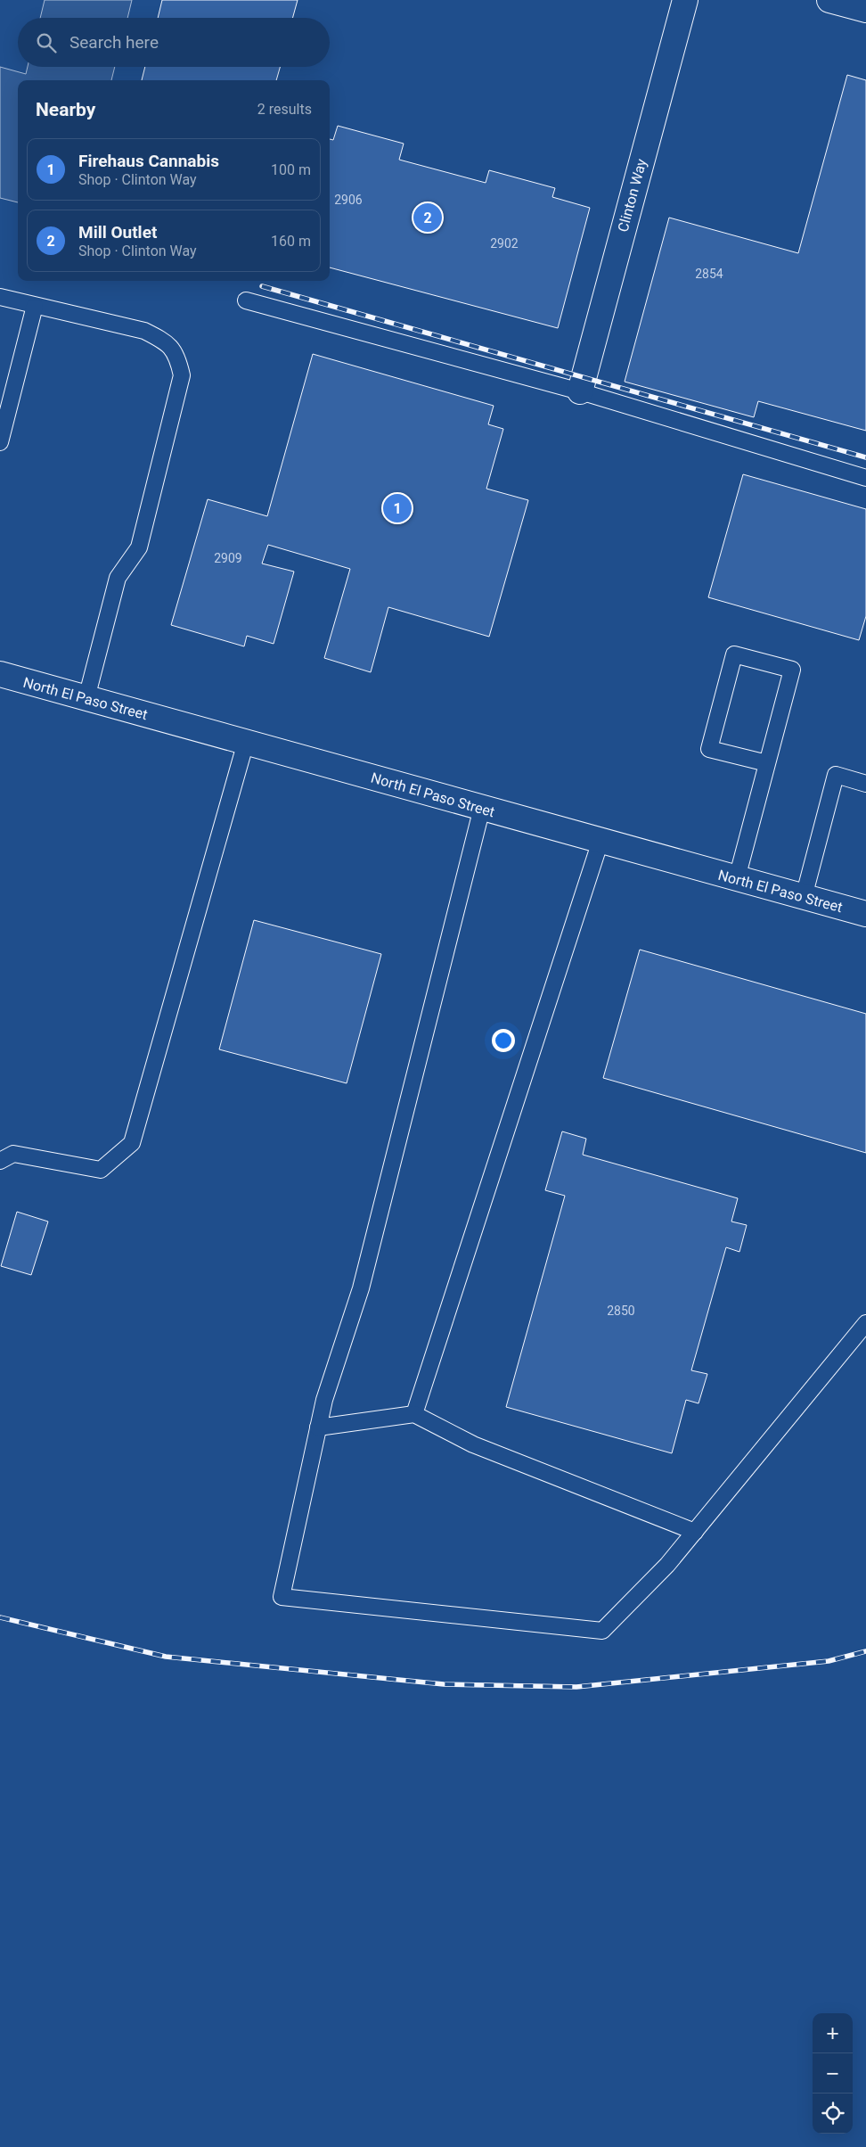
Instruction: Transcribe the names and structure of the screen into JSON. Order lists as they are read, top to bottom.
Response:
{
  "streets": {
    "street": ["Clinton Way", "North El Paso Street"]
  },
  "house_numbers": [
    "2906",
    "2902",
    "2854",
    "2909",
    "2850"
  ],
  "page": {
    "search": "Search here",
    "heading": ["Nearby", "2 results"],
    "list": [
      {
        "mark": "1",
        "name": "Firehaus Cannabis",
        "note": "Shop · Clinton Way",
        "value": "100 m"
      },
      {
        "mark": "2",
        "name": "Mill Outlet",
        "note": "Shop · Clinton Way",
        "value": "160 m"
      }
    ],
    "pins": ["2", "1"],
    "map_buttons": ["+", "−"]
  }
}
